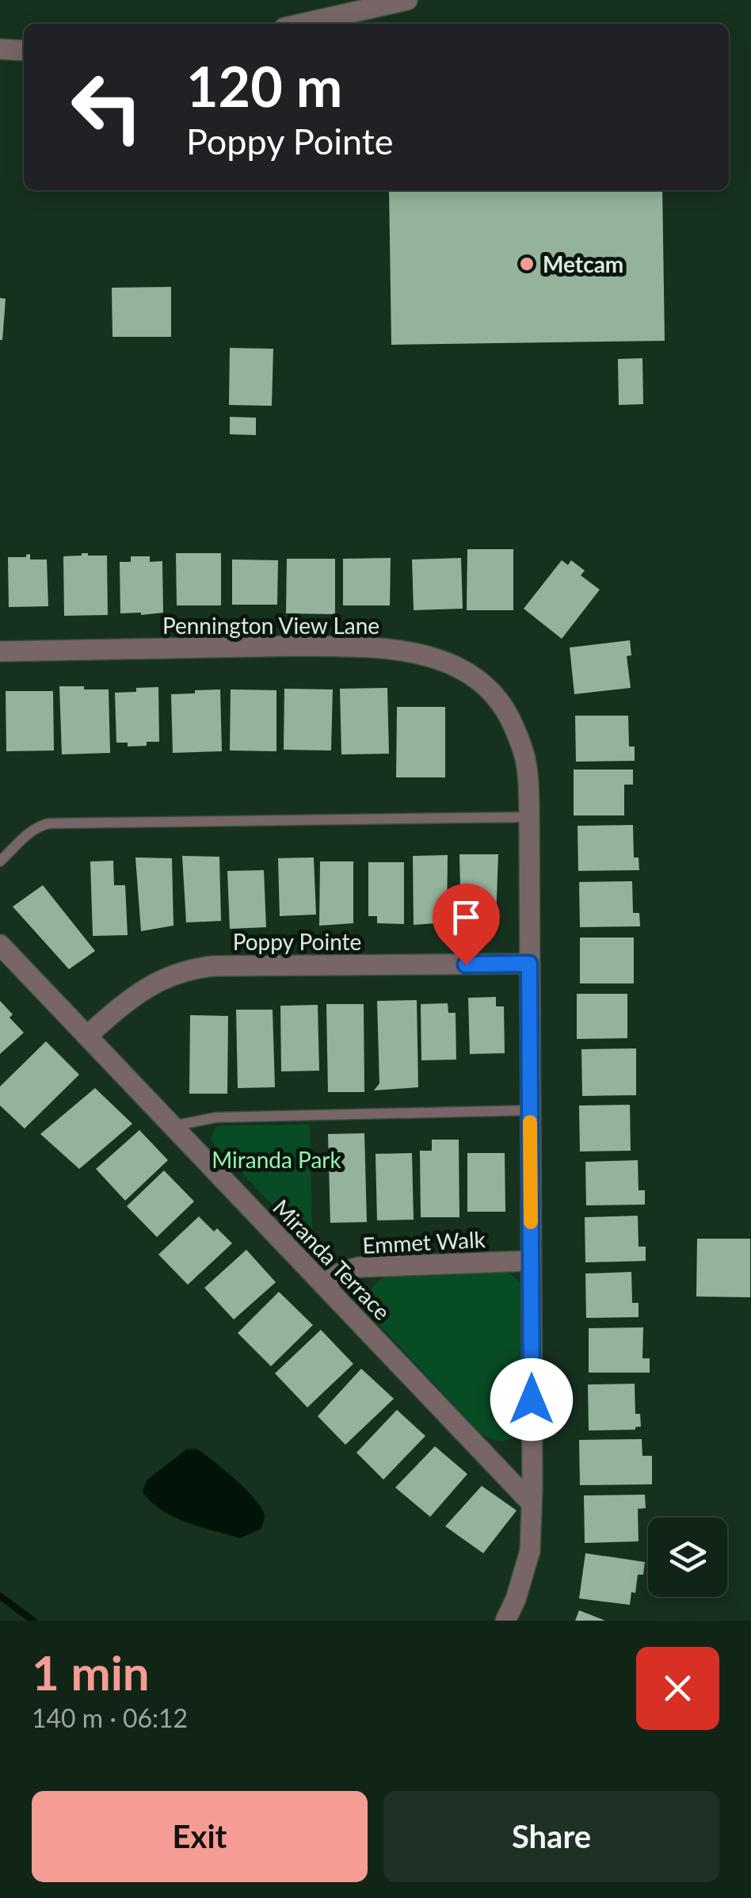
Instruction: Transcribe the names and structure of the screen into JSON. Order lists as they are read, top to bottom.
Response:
{
  "streets": {
    "street": [
      "Pennington View Lane",
      "Poppy Pointe",
      "Emmet Walk",
      "Miranda Terrace"
    ]
  },
  "crossings": [
    ["Pennington View Lane", "Poppy Pointe"],
    ["Pennington View Lane", "Emmet Walk"],
    ["Pennington View Lane", "Miranda Terrace"],
    ["Poppy Pointe", "Miranda Terrace"],
    ["Emmet Walk", "Miranda Terrace"]
  ],
  "parks": ["Miranda Park"],
  "places": ["Metcam"],
  "page": {
    "turn": ["120 m", "Poppy Pointe"],
    "heading": ["1 min", "140 m · 06:12"],
    "buttons": ["Exit", "Share"]
  }
}
